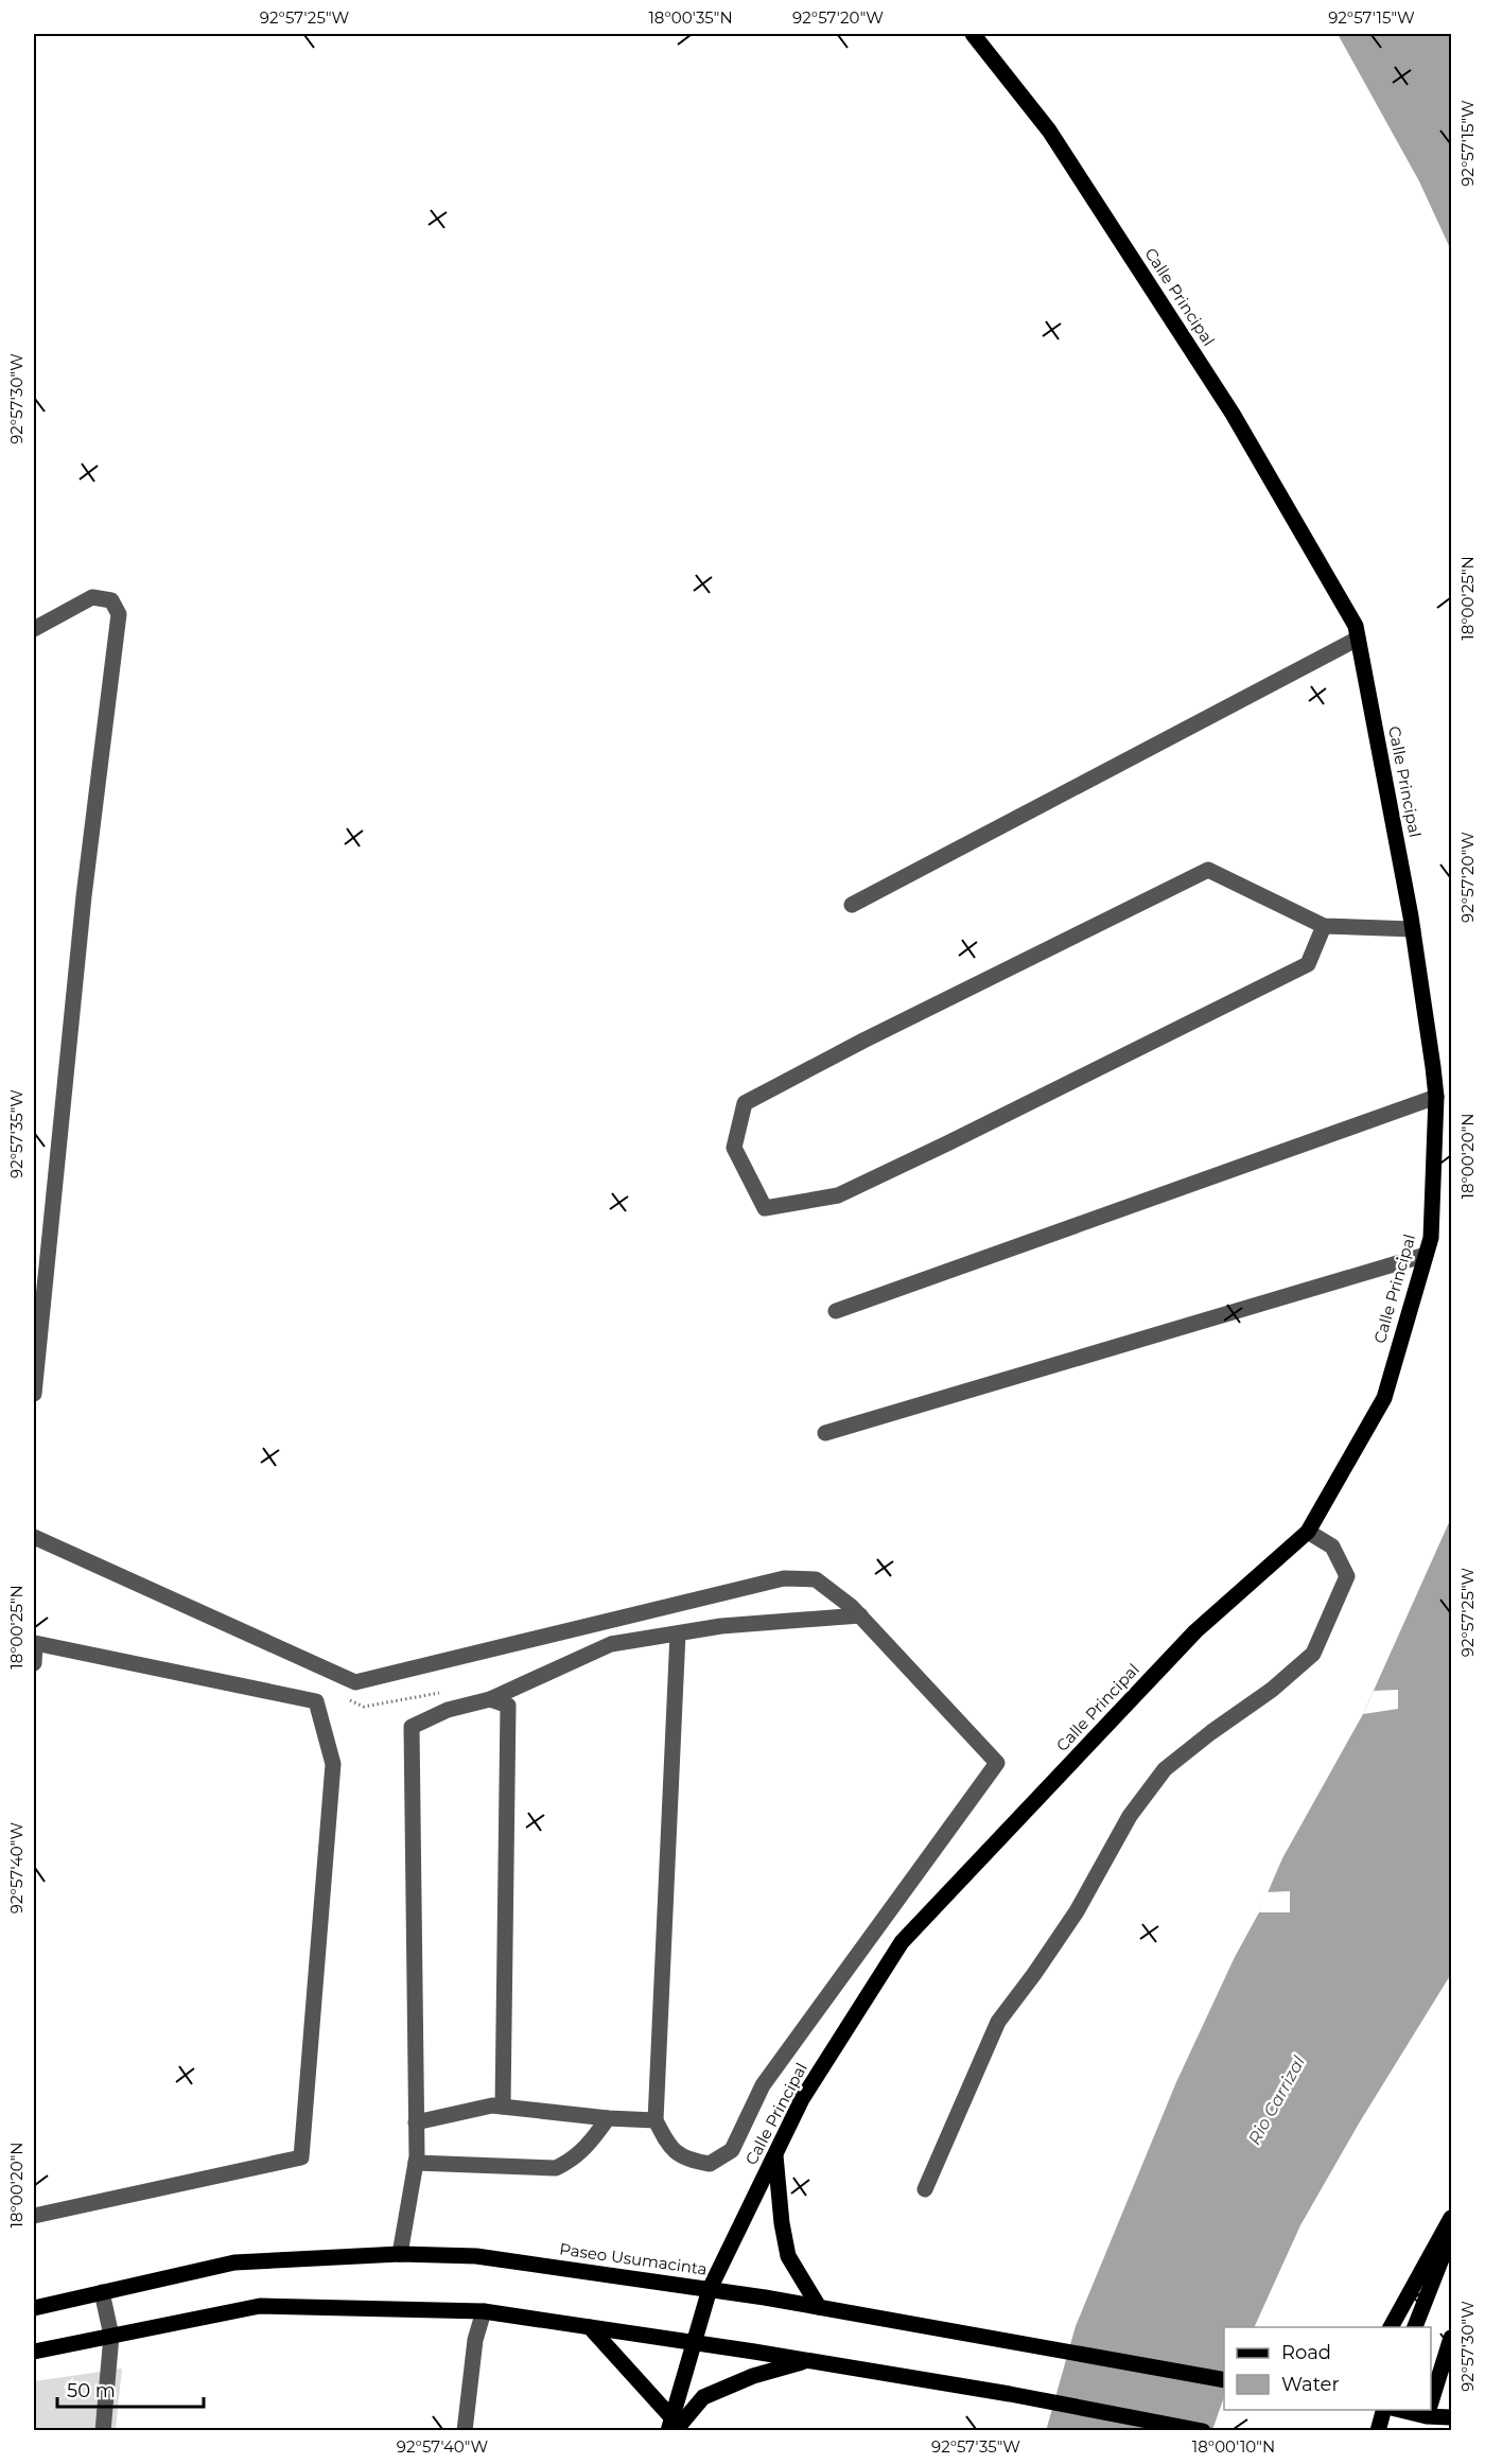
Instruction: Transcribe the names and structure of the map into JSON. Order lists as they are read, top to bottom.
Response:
{
  "streets": {
    "main road": ["Calle Principal", "Paseo Usumacinta"]
  },
  "crossings": [
    ["Calle Principal", "Paseo Usumacinta"]
  ],
  "water": ["Rio Carrizal"],
  "legend": ["Road", "Water"],
  "scale_bar": "50 m",
  "coordinates": [
    "92°57'25\"W",
    "18°00'35\"N",
    "92°57'20\"W",
    "92°57'15\"W",
    "92°57'30\"W",
    "18°00'25\"N",
    "92°57'35\"W",
    "18°00'20\"N",
    "92°57'40\"W",
    "18°00'10\"N"
  ]
}
